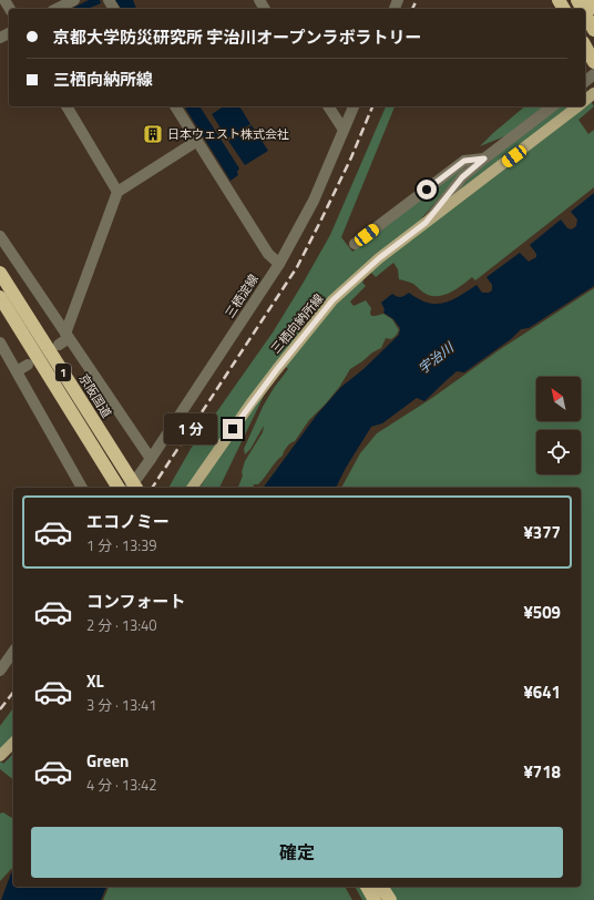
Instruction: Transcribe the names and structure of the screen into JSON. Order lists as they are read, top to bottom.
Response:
{
  "streets": {
    "highway": ["1", "京阪国道"],
    "main road": ["三栖向納所線"],
    "street": ["三栖淀線"]
  },
  "water": ["宇治川"],
  "places": {
    "building": ["日本ウェスト株式会社"]
  },
  "north": "top left",
  "page": {
    "banner": ["京都大学防災研究所 宇治川オープンラボラトリー", "三栖向納所線"],
    "bubble": "1 分",
    "list": [
      {
        "name": "エコノミー",
        "note": "1 分 · 13:39",
        "value": "¥377"
      },
      {
        "name": "コンフォート",
        "note": "2 分 · 13:40",
        "value": "¥509"
      },
      {
        "name": "XL",
        "note": "3 分 · 13:41",
        "value": "¥641"
      },
      {
        "name": "Green",
        "note": "4 分 · 13:42",
        "value": "¥718"
      }
    ],
    "buttons": "確定"
  }
}
